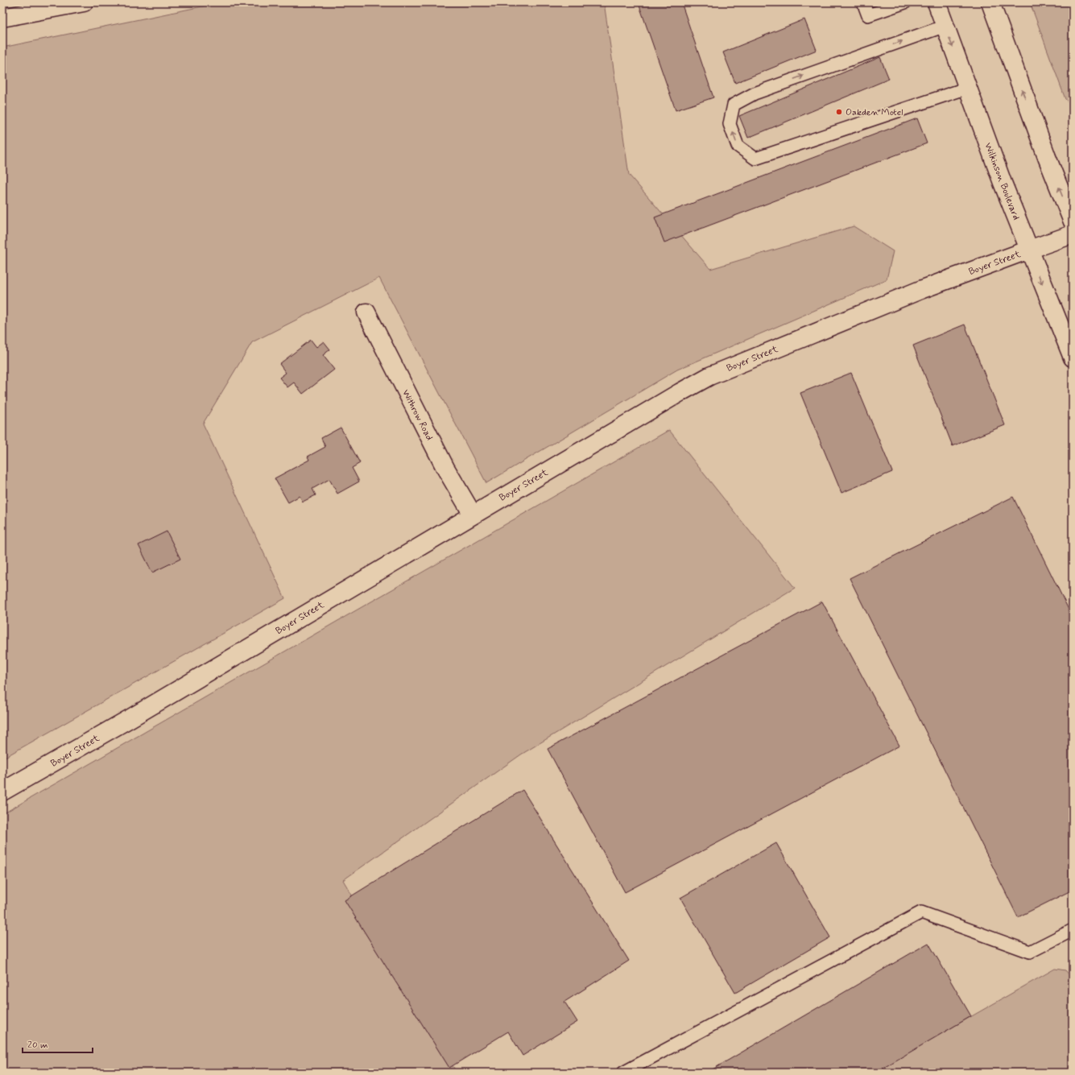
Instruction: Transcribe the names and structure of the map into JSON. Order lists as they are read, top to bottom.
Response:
{
  "streets": {
    "main road": ["Wilkinson Boulevard", "Boyer Street", "Withrow Road"]
  },
  "crossings": [
    ["Wilkinson Boulevard", "Boyer Street"],
    ["Boyer Street", "Withrow Road"]
  ],
  "places": ["Oakden Motel"],
  "scale_bar": "20 m"
}
